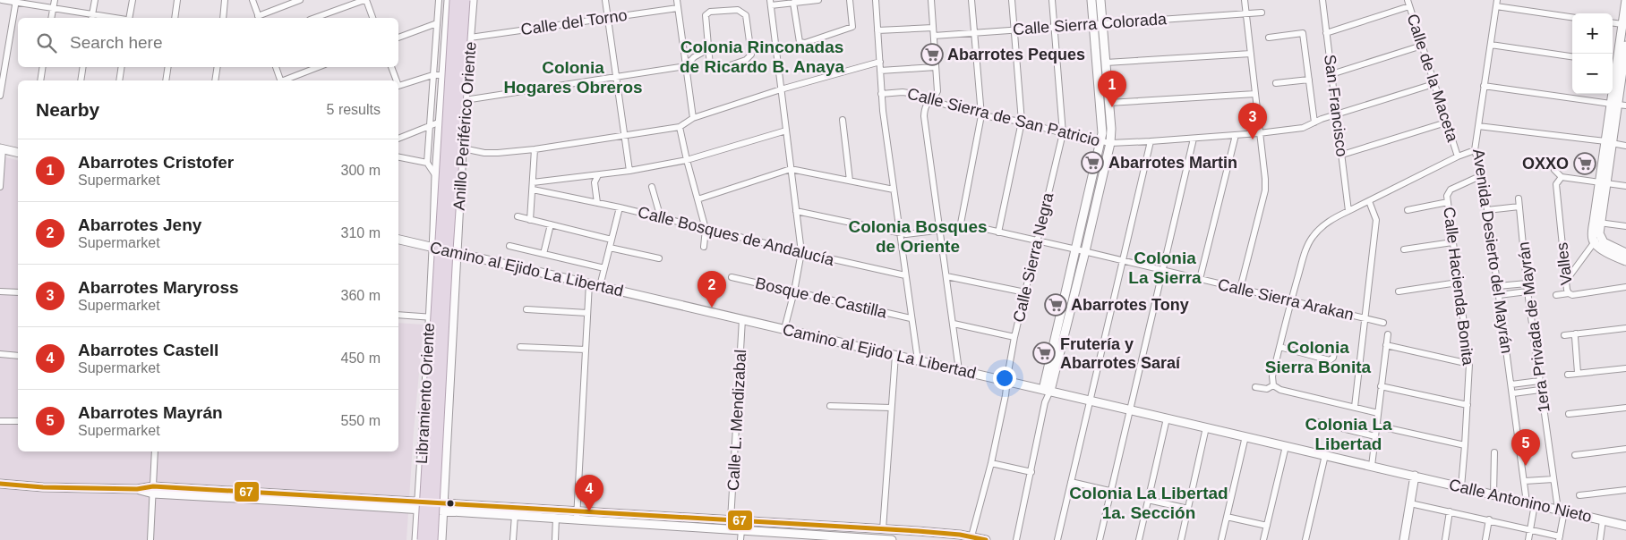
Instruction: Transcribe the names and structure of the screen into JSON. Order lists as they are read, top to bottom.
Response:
{
  "streets": {
    "highway": ["Anillo Periférico Oriente", "Libramiento Oriente"],
    "street": [
      "Calle del Torno",
      "Calle Sierra Colorada",
      "Calle de la Maceta",
      "San Francisco",
      "Calle Sierra de San Patricio",
      "Calle Bosques de Andalucía",
      "Avenida Desierto del Mayrán",
      "Calle Sierra Negra",
      "Valles",
      "Camino al Ejido La Libertad",
      "Calle Hacienda Bonita",
      "Bosque de Castilla",
      "Calle Sierra Arakan",
      "1era Privada de Mayrán",
      "Calle L. Mendizabal",
      "Calle Antonino Nieto"
    ]
  },
  "crossings": [
    ["Calle del Torno", "Anillo Periférico Oriente"],
    ["Calle Sierra Colorada", "Calle Sierra Negra"],
    ["Calle de la Maceta", "Calle Sierra de San Patricio"],
    ["San Francisco", "Calle Sierra de San Patricio"],
    ["Calle Sierra de San Patricio", "Calle Sierra Negra"],
    ["Anillo Periférico Oriente", "Camino al Ejido La Libertad"],
    ["Anillo Periférico Oriente", "Libramiento Oriente"],
    ["Avenida Desierto del Mayrán", "Calle Hacienda Bonita"],
    ["Avenida Desierto del Mayrán", "Calle Antonino Nieto"],
    ["Calle Sierra Negra", "Camino al Ejido La Libertad"],
    ["Calle Sierra Negra", "Calle Sierra Arakan"],
    ["Camino al Ejido La Libertad", "Libramiento Oriente"],
    ["Camino al Ejido La Libertad", "Calle L. Mendizabal"],
    ["Camino al Ejido La Libertad", "Calle Antonino Nieto"],
    ["Calle Hacienda Bonita", "Calle Antonino Nieto"],
    ["1era Privada de Mayrán", "Calle Antonino Nieto"]
  ],
  "districts": [
    "Colonia Rinconadas de Ricardo B. Anaya",
    "Colonia Hogares Obreros",
    "Colonia Bosques de Oriente",
    "Colonia La Sierra",
    "Colonia Sierra Bonita",
    "Colonia La Libertad",
    "Colonia La Libertad 1a. Sección"
  ],
  "places": {
    "supermarket": [
      "Abarrotes Peques",
      "Abarrotes Martin",
      "OXXO",
      "Abarrotes Tony",
      "Frutería y Abarrotes Saraí"
    ]
  },
  "lines": ["transit line 67"],
  "page": {
    "map_buttons": ["+", "−"],
    "search": "Search here",
    "pins": [
      "1",
      "3",
      "2",
      "5",
      "4"
    ],
    "heading": ["Nearby", "5 results"],
    "list": [
      {
        "mark": "1",
        "name": "Abarrotes Cristofer",
        "note": "Supermarket",
        "value": "300 m"
      },
      {
        "mark": "2",
        "name": "Abarrotes Jeny",
        "note": "Supermarket",
        "value": "310 m"
      },
      {
        "mark": "3",
        "name": "Abarrotes Maryross",
        "note": "Supermarket",
        "value": "360 m"
      },
      {
        "mark": "4",
        "name": "Abarrotes Castell",
        "note": "Supermarket",
        "value": "450 m"
      },
      {
        "mark": "5",
        "name": "Abarrotes Mayrán",
        "note": "Supermarket",
        "value": "550 m"
      }
    ]
  }
}
